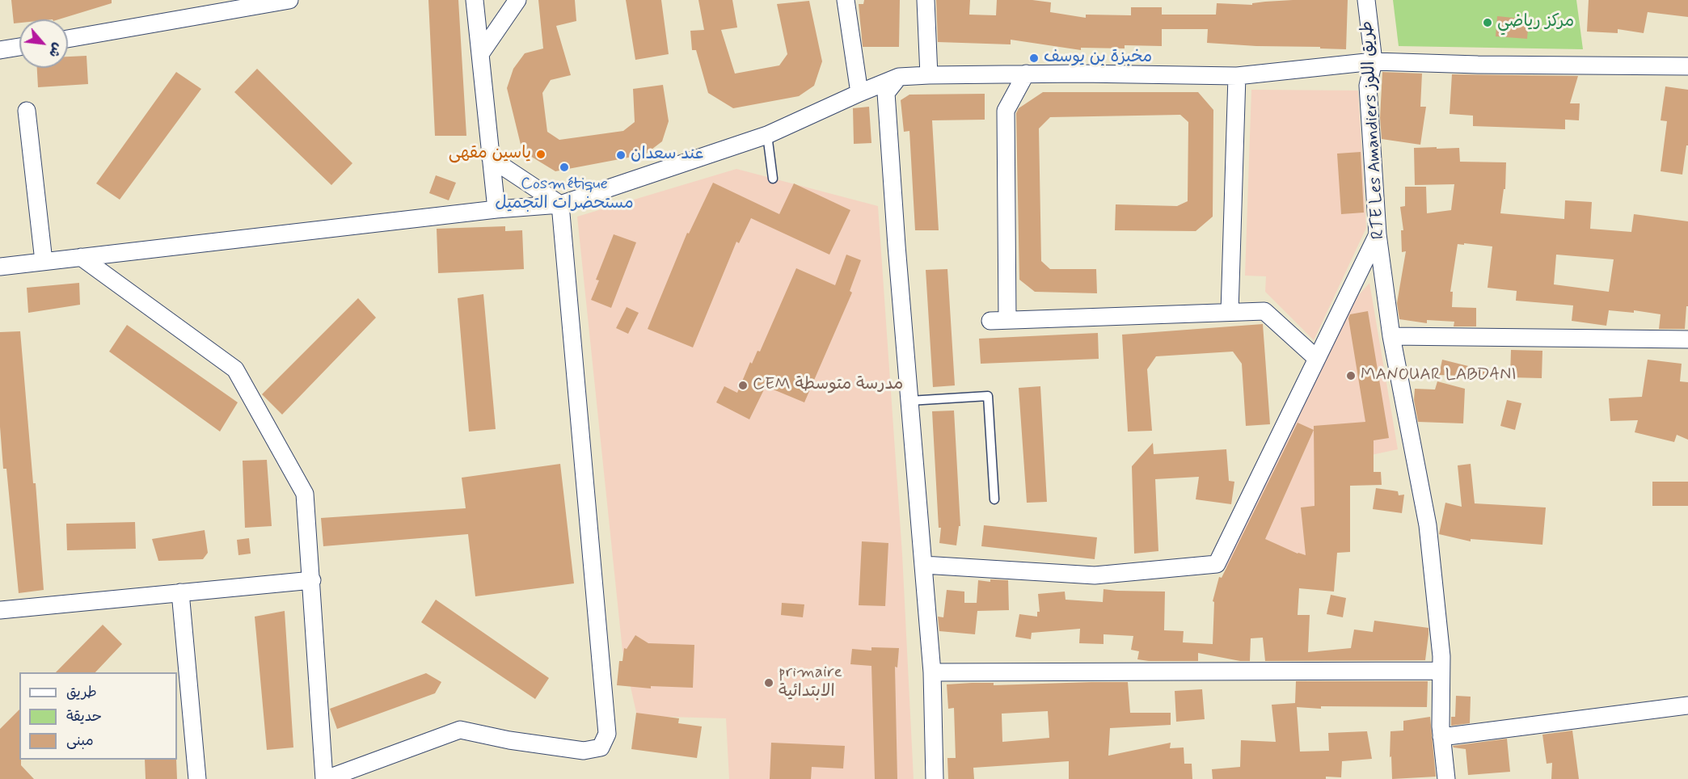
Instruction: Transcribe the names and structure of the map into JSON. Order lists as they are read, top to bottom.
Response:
{
  "streets": {
    "street": ["RTE Les Amandiers طريق اللوز"]
  },
  "places": [
    "مركز رياضي",
    "مخبزة بن یوسف",
    "ياسين مقهى",
    "عند سعدان",
    "Cosmétique مستحضرات التجميل",
    "MANOUAR LABDANI",
    "CEM مدرسة متوسطة",
    "primaire الابتدائية"
  ],
  "legend": ["طريق", "حديقة", "مبنى"],
  "north": "bottom right"
}
